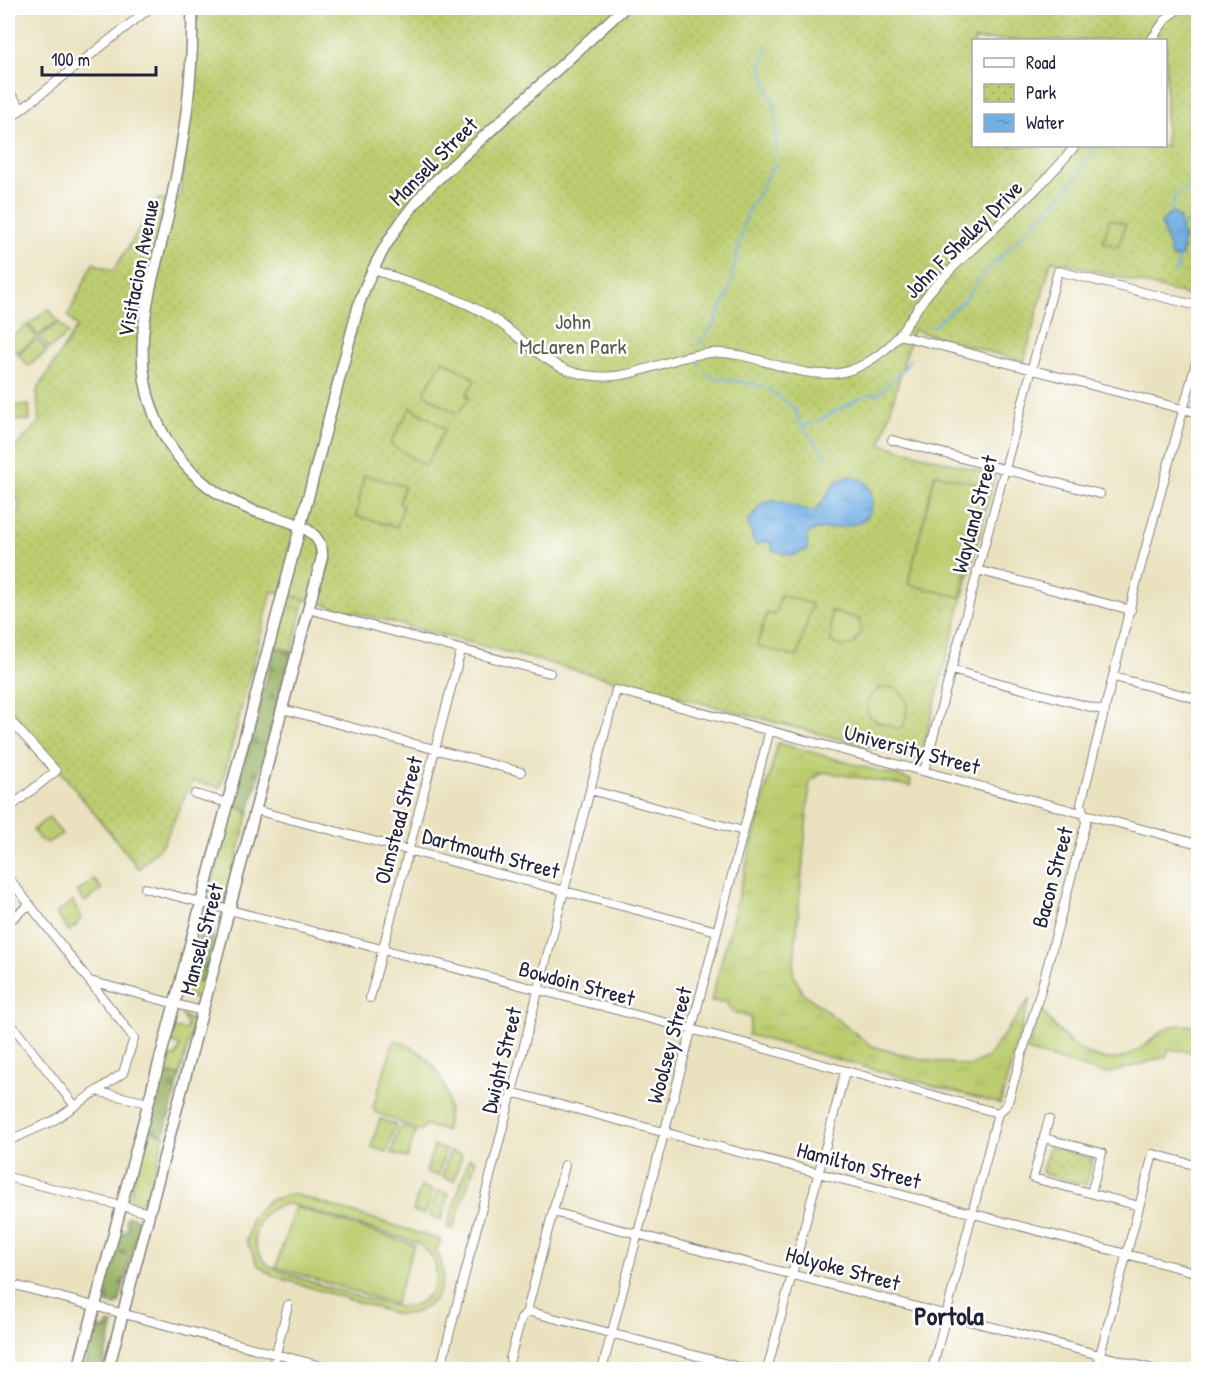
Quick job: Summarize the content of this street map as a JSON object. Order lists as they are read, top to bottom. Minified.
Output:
{"streets":{"street":["Mansell Street","John F Shelley Drive","Visitacion Avenue","Wayland Street","University Street","Olmstead Street","Dartmouth Street","Bacon Street","Bowdoin Street","Woolsey Street","Dwight Street","Hamilton Street","Holyoke Street"]},"crossings":[["Mansell Street","John F Shelley Drive"],["Mansell Street","Visitacion Avenue"],["Mansell Street","Dartmouth Street"],["Mansell Street","Bowdoin Street"],["Wayland Street","University Street"],["University Street","Bacon Street"],["University Street","Woolsey Street"],["University Street","Dwight Street"],["Olmstead Street","Dartmouth Street"],["Olmstead Street","Bowdoin Street"],["Dartmouth Street","Woolsey Street"],["Dartmouth Street","Dwight Street"],["Bacon Street","Bowdoin Street"],["Bacon Street","Hamilton Street"],["Bacon Street","Holyoke Street"],["Bowdoin Street","Woolsey Street"],["Bowdoin Street","Dwight Street"],["Woolsey Street","Hamilton Street"],["Woolsey Street","Holyoke Street"],["Dwight Street","Hamilton Street"]],"districts":["Portola"],"parks":["John McLaren Park"],"legend":["Road","Park","Water"],"scale_bar":"100 m"}
